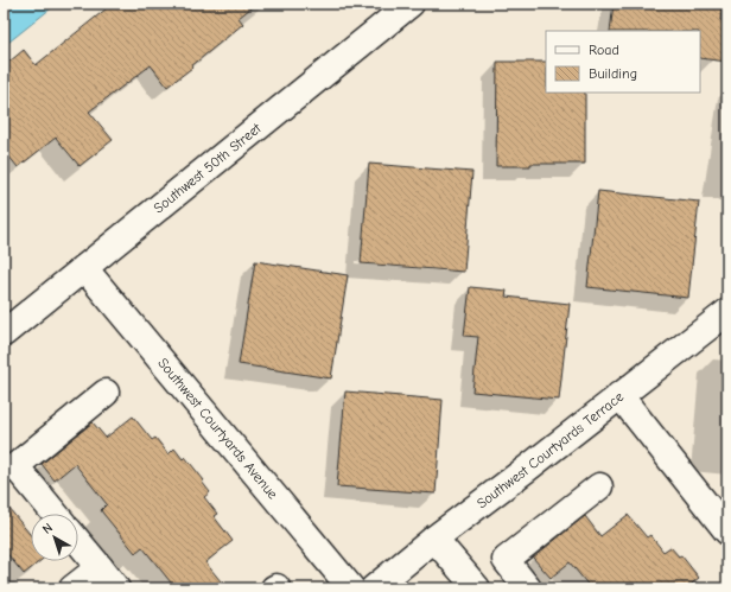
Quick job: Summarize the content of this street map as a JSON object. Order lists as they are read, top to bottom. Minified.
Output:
{"streets":{"street":["Southwest 50th Street","Southwest Courtyards Avenue","Southwest Courtyards Terrace"]},"crossings":[["Southwest 50th Street","Southwest Courtyards Avenue"]],"legend":["Road","Building"],"north":"top left"}
